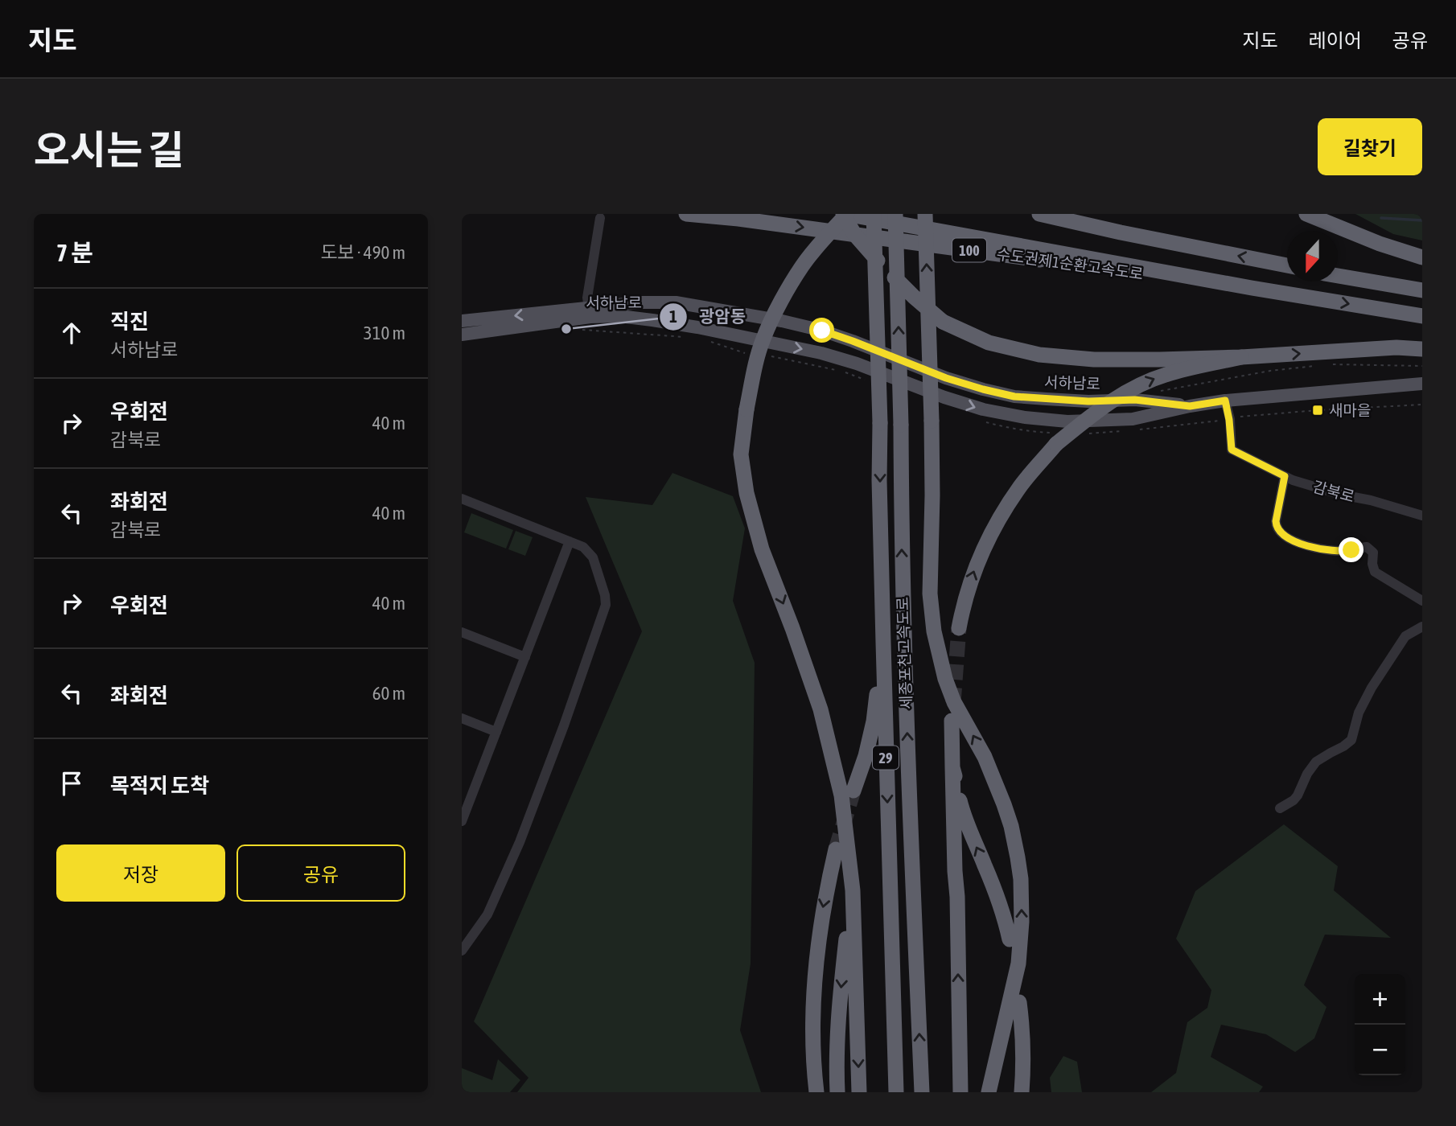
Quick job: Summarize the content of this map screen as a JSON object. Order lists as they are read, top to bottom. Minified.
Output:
{"streets":{"highway":["100","수도권제1순환고속도로","세종포천고속도로","29"],"main road":["서하남로"],"street":["감북로"]},"crossings":[["서하남로","감북로"]],"places":{"other":["광암동"],"transit":["새마을"]},"north":"bottom","page":{"header":"지도","nav":["지도","레이어","공유"],"title":"오시는 길","buttons":["길찾기",["저장","공유"]],"heading":["7 분","도보 · 490 m"],"list":[["직진","서하남로","310 m"],["우회전","감북로","40 m"],["좌회전","감북로","40 m"],["우회전","40 m"],["좌회전","60 m"],"목적지 도착"],"map_buttons":["+","−"]}}
